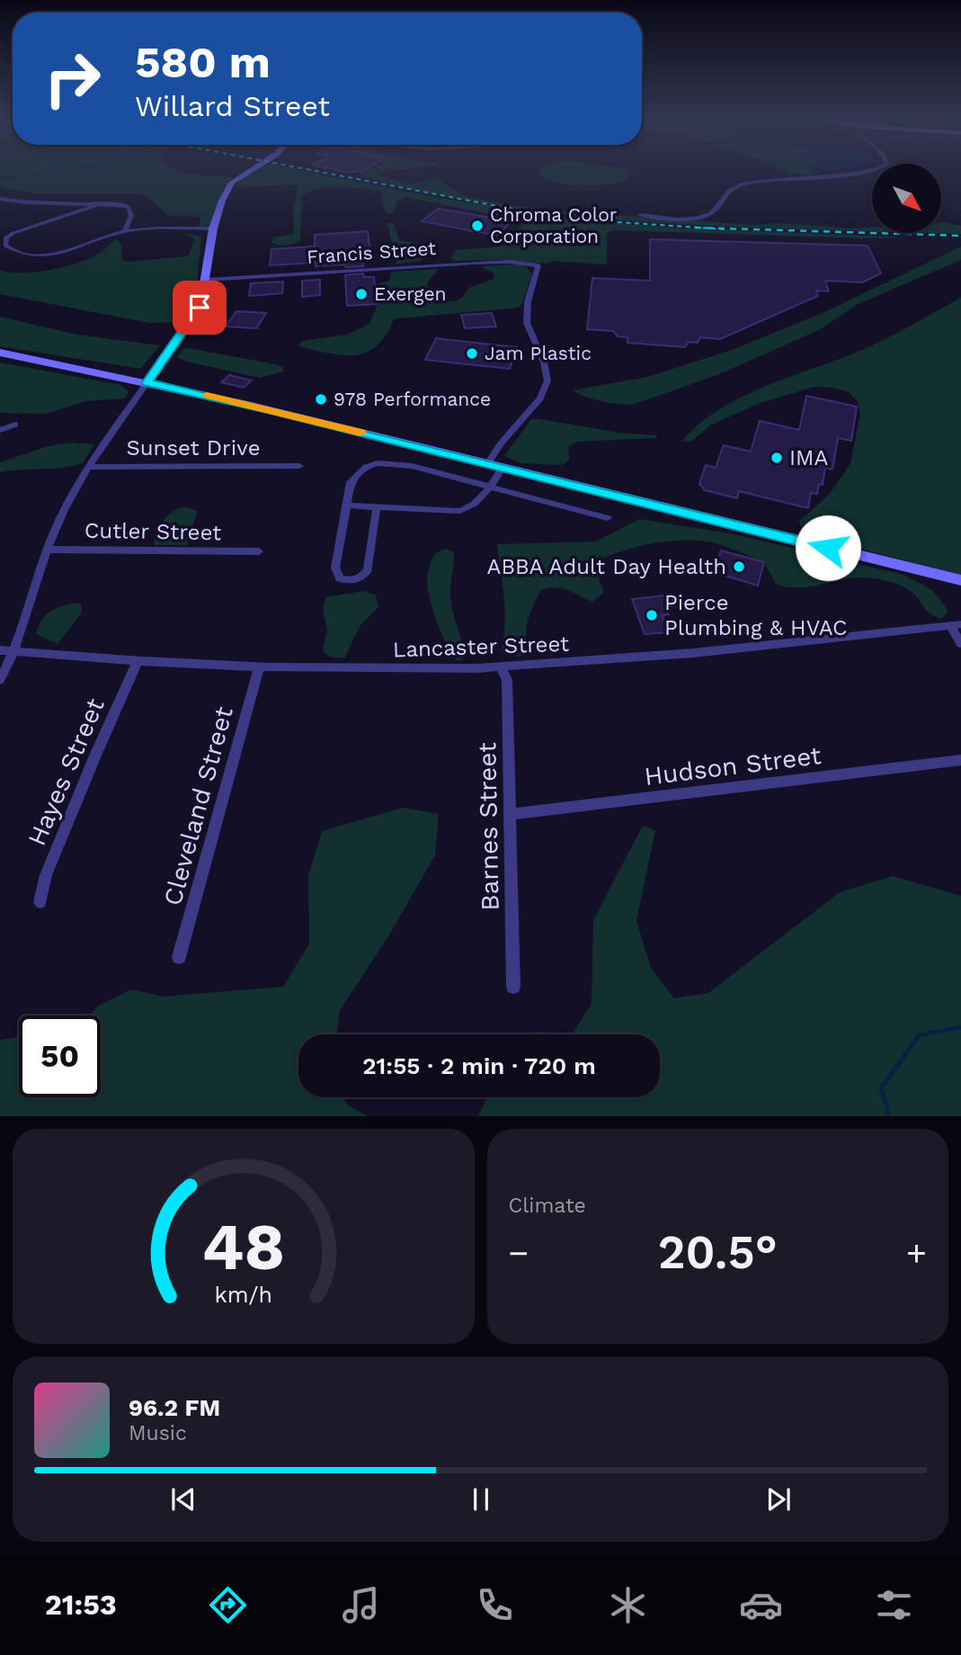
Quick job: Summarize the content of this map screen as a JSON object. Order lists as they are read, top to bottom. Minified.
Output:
{"streets":{"street":["Francis Street","Sunset Drive","Cutler Street","Lancaster Street","Hudson Street","Hayes Street","Cleveland Street","Barnes Street"]},"crossings":[["Lancaster Street","Hayes Street"],["Lancaster Street","Cleveland Street"],["Lancaster Street","Barnes Street"],["Hudson Street","Barnes Street"]],"places":["Chroma Color Corporation","Exergen","Jam Plastic","978 Performance","IMA","ABBA Adult Day Health","Pierce Plumbing & HVAC"],"north":"bottom right","page":{"turn":["580 m","Willard Street"],"limit":"50","trip":"21:55 · 2 min · 720 m","tile":"Climate","heat":["−","20.5°","+"],"song":["96.2 FM","Music"],"tabs":"21:53","gauge":["48","km/h"]}}
